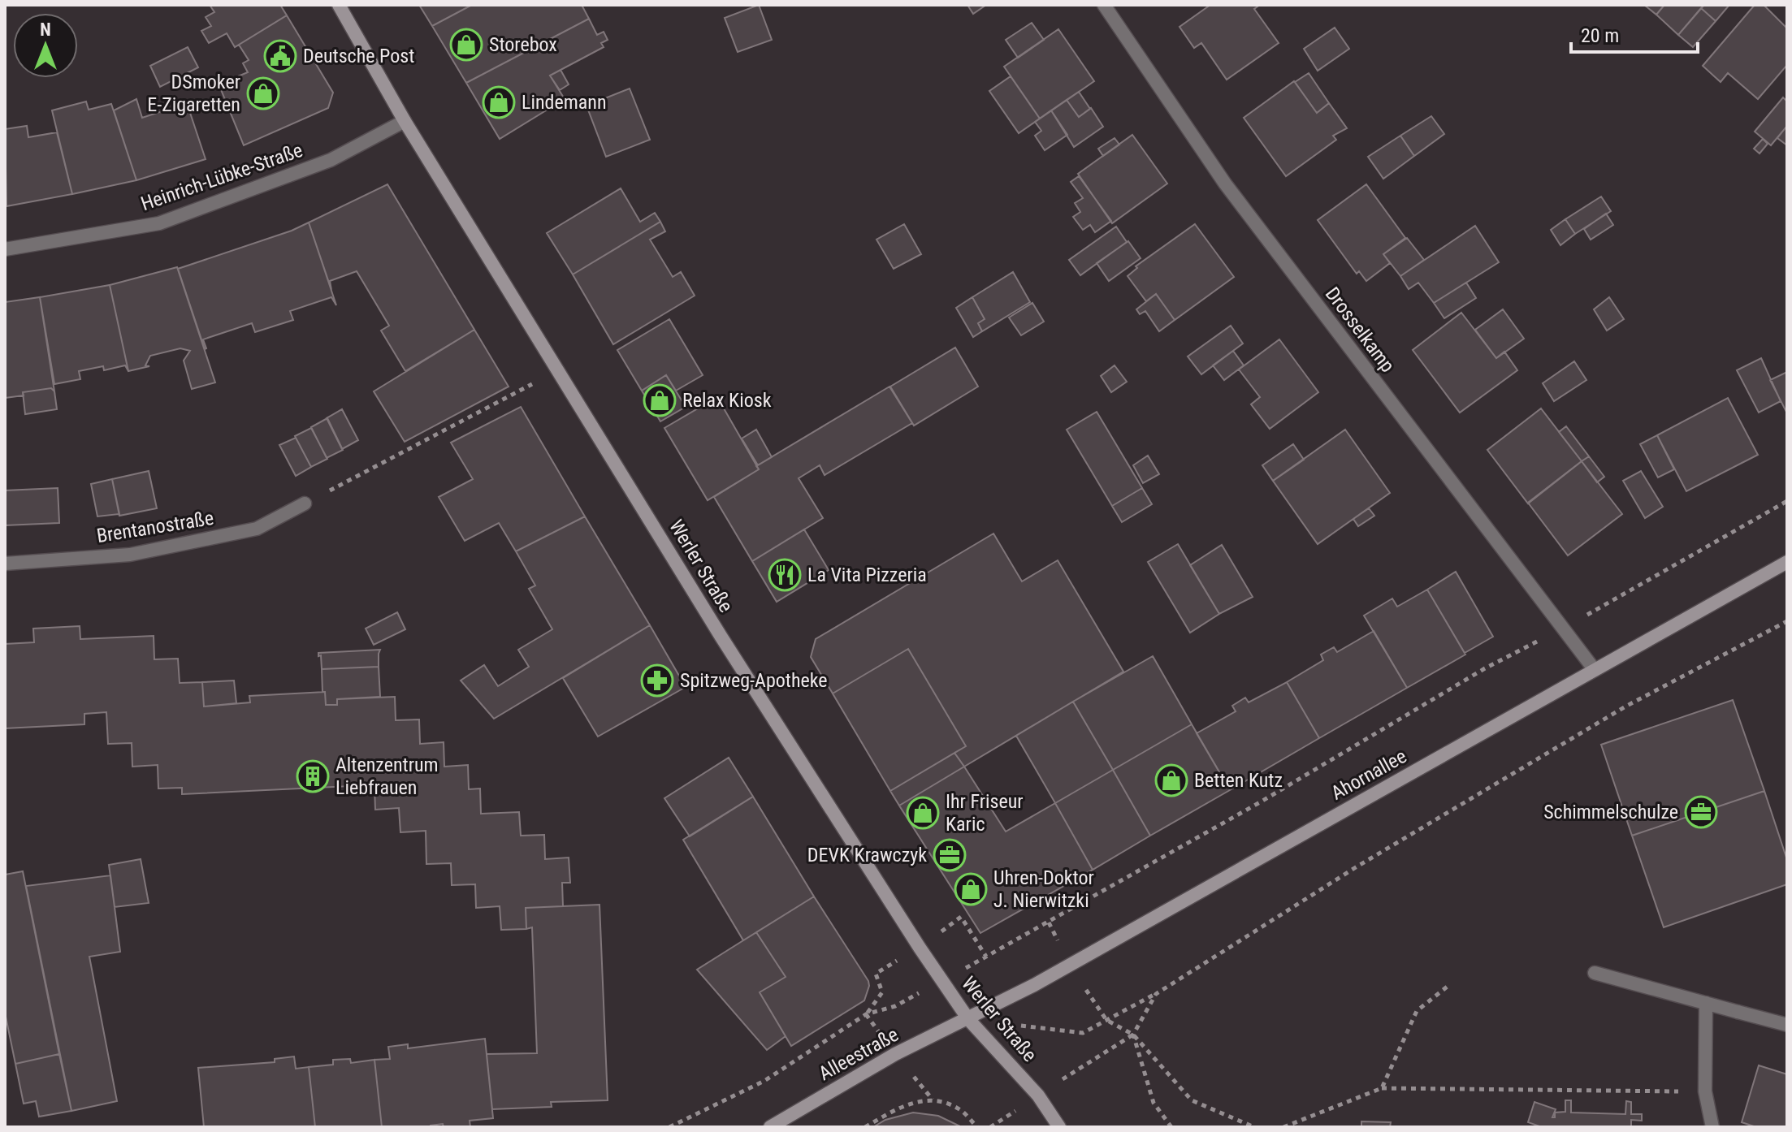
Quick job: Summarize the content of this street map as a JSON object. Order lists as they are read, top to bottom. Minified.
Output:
{"streets":{"main road":["Werler Straße","Ahornallee","Alleestraße"],"street":["Heinrich-Lübke-Straße","Drosselkamp","Brentanostraße"]},"crossings":[["Heinrich-Lübke-Straße","Werler Straße"],["Drosselkamp","Ahornallee"],["Werler Straße","Ahornallee"],["Werler Straße","Alleestraße"],["Ahornallee","Alleestraße"]],"places":{"shop":["Storebox","DSmoker E-Zigaretten","Lindemann","Relax Kiosk","Betten Kutz","Ihr Friseur Karic","Uhren-Doktor J. Nierwitzki"],"public building":["Deutsche Post"],"restaurant":["La Vita Pizzeria"],"pharmacy":["Spitzweg-Apotheke"],"building":["Altenzentrum Liebfrauen"],"office":["Schimmelschulze","DEVK Krawczyk"]},"scale_bar":"20 m","north":"top"}
